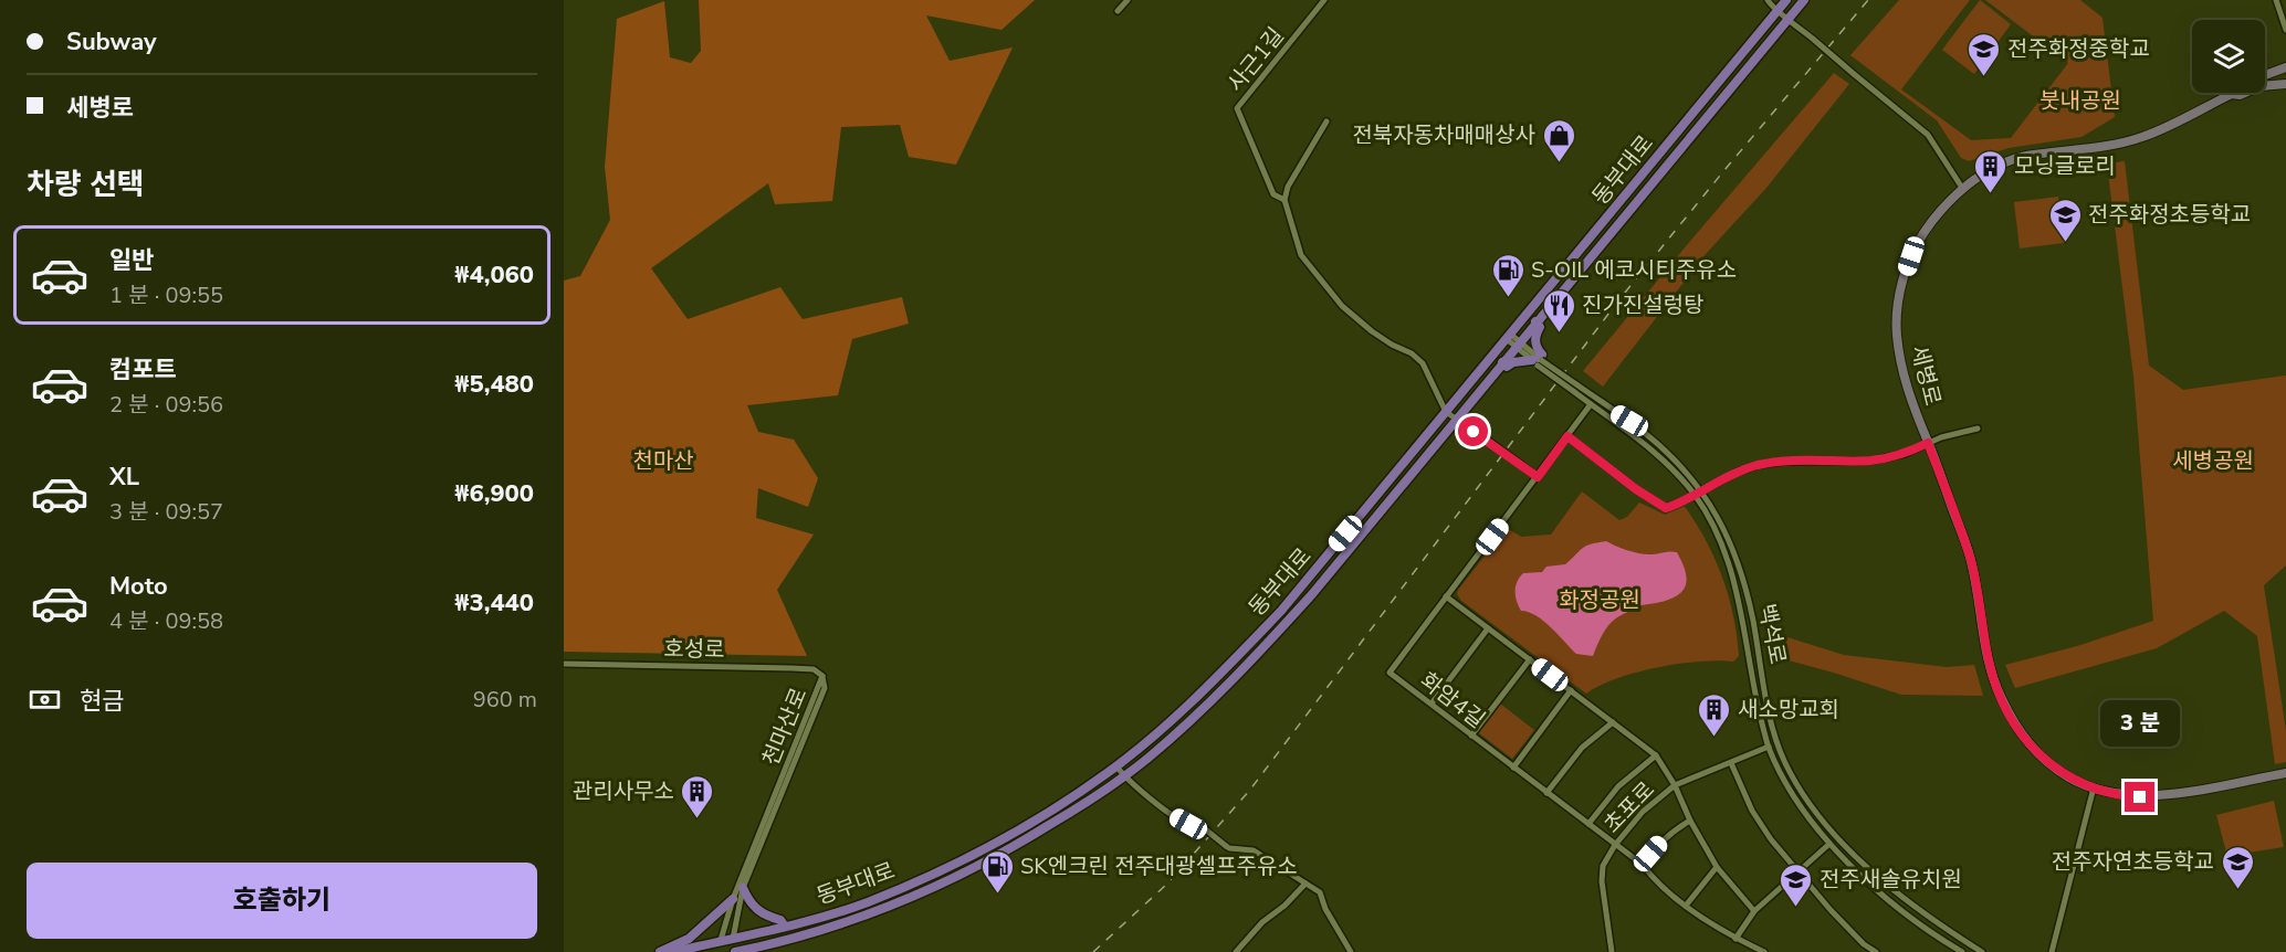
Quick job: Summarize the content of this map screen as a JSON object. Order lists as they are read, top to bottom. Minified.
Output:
{"streets":{"main road":["동부대로"],"street":["사근1길","세병로","백석로","호성로","화암4길","천마산로","초포로"]},"crossings":[["동부대로","백석로"],["동부대로","천마산로"],["백석로","화암4길"],["백석로","초포로"],["호성로","천마산로"],["화암4길","초포로"]],"parks":["붓내공원","천마산","세병공원","화정공원"],"places":{"school or university":["전주화정중학교","전주화정초등학교","전주자연초등학교","전주새솔유치원"],"shop":["전북자동차매매상사"],"building":["모닝글로리","새소망교회","관리사무소"],"fuel station":["S-OIL 에코시티주유소","SK엔크린 전주대광셀프주유소"],"restaurant":["진가진설렁탕"]},"page":{"banner":["Subway","세병로"],"heading":"차량 선택","list":[{"name":"일반","note":"1 분 · 09:55","value":"₩4,060"},{"name":"컴포트","note":"2 분 · 09:56","value":"₩5,480"},{"name":"XL","note":"3 분 · 09:57","value":"₩6,900"},{"name":"Moto","note":"4 분 · 09:58","value":"₩3,440"}],"pay":["현금","960 m"],"bubble":"3 분","buttons":"호출하기"}}
